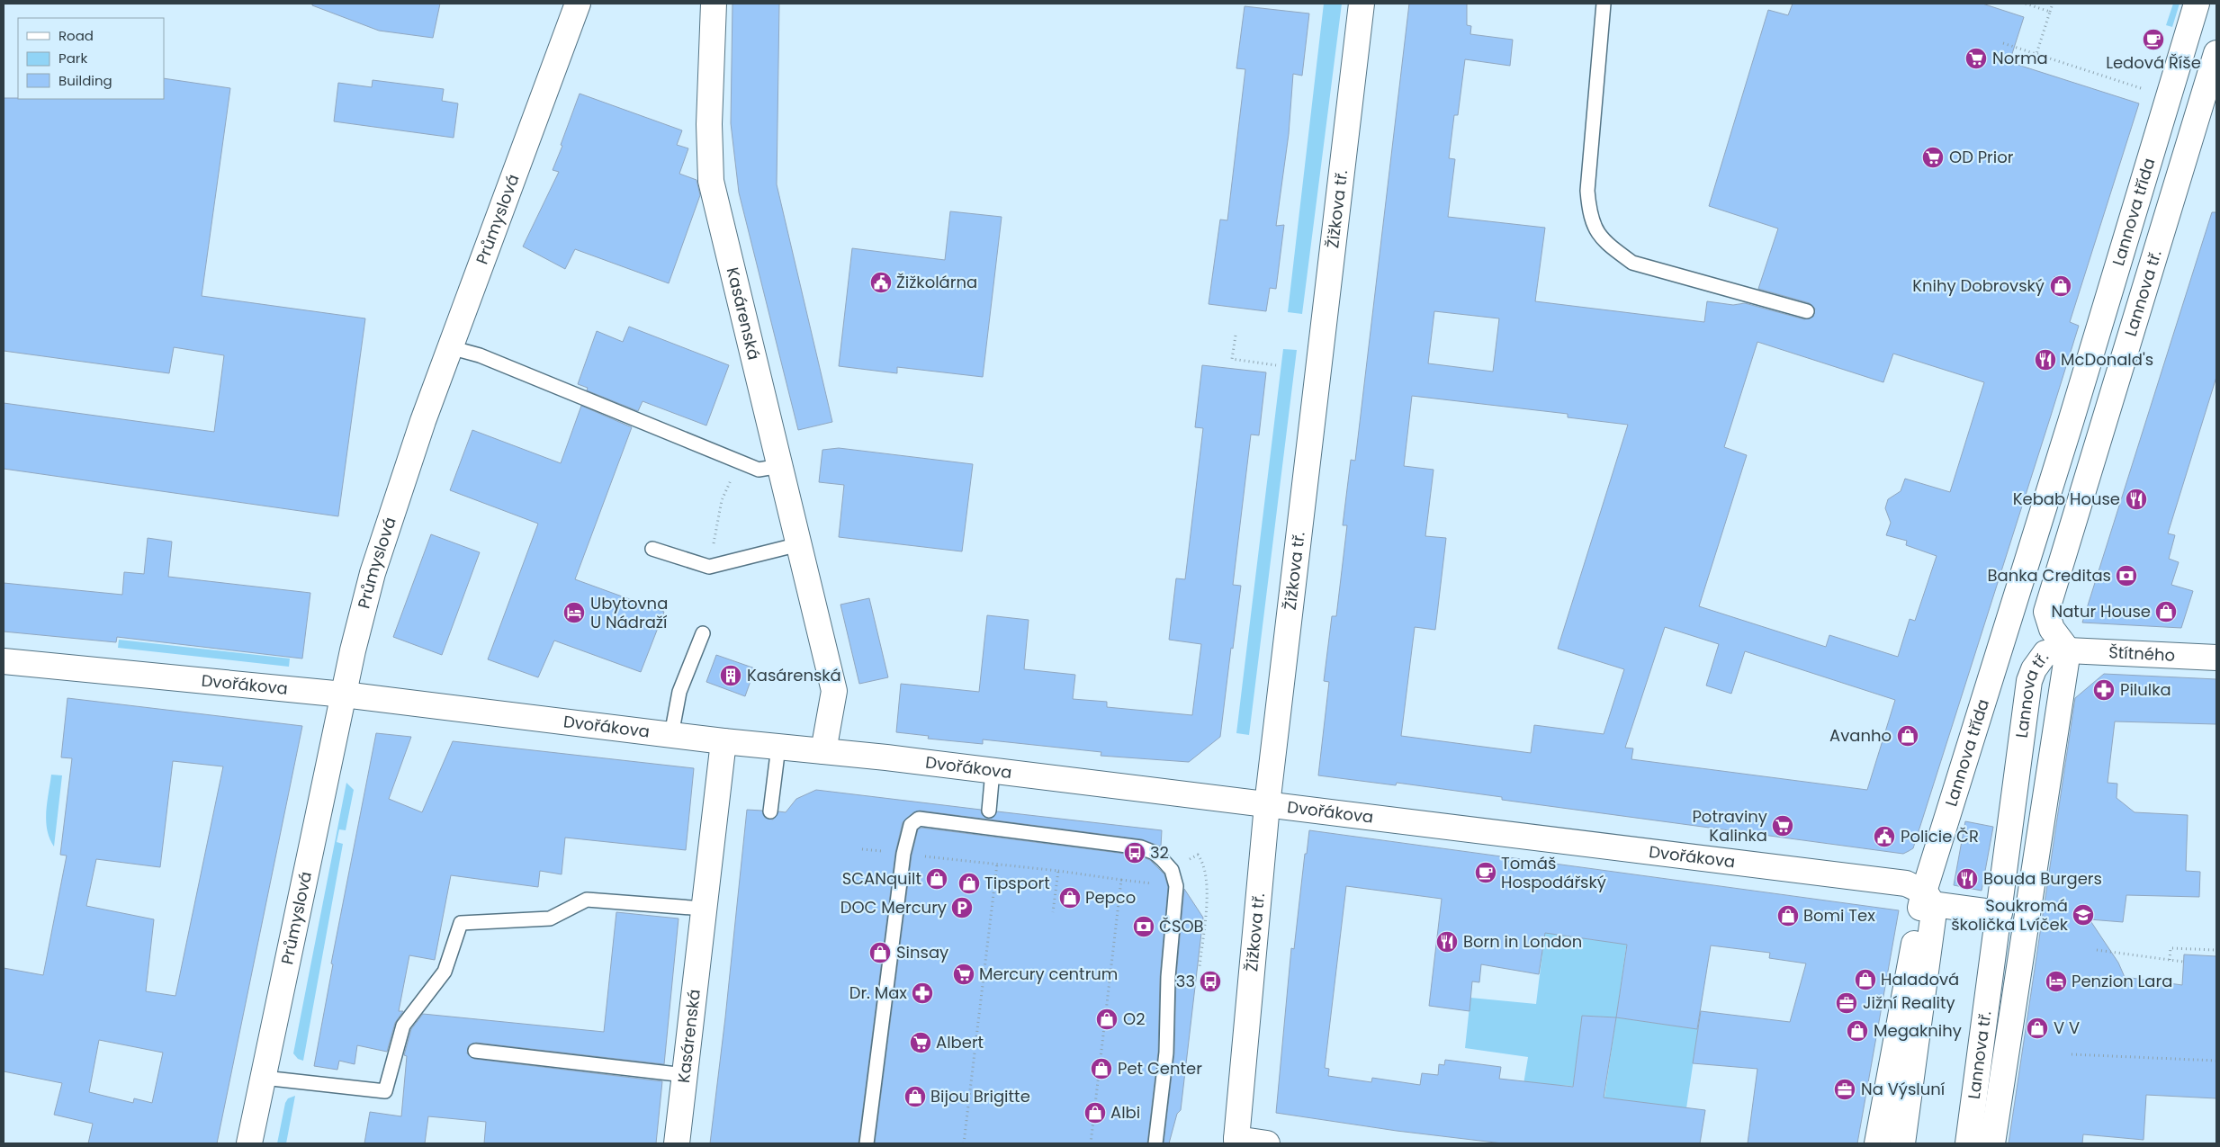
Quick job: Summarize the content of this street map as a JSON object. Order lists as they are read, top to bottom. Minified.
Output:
{"streets":{"street":["Žižkova tř.","Lannova třída","Průmyslová","Lannova tř.","Kasárenská","Štítného","Dvořákova"]},"crossings":[["Žižkova tř.","Dvořákova"],["Lannova třída","Dvořákova"],["Průmyslová","Dvořákova"],["Lannova tř.","Štítného"],["Kasárenská","Dvořákova"]],"places":{"cafe":["Ledová Říše","Tomáš Hospodářský"],"supermarket":["Norma","OD Prior","Potraviny Kalinka","Mercury centrum","Albert"],"public building":["Žižkolárna","Policie ČR"],"shop":["Knihy Dobrovský","Natur House","Avanho","SCANquilt","Tipsport","Pepco","Bomi Tex","Sinsay","Haladová","O2","V V","Megaknihy","Pet Center","Bijou Brigitte","Albi"],"restaurant":["McDonald's","Kebab House","Bouda Burgers","Born in London"],"bank":["Banka Creditas","ČSOB"],"hotel":["Ubytovna U Nádraží","Penzion Lara"],"building":["Kasárenská"],"pharmacy":["Pilulka","Dr. Max"],"bus stop":["32","33"],"parking":["DOC Mercury"],"school or university":["Soukromá školička Lvíček"],"office":["Jižní Reality","Na Výsluní"]},"legend":["Road","Park","Building"]}
